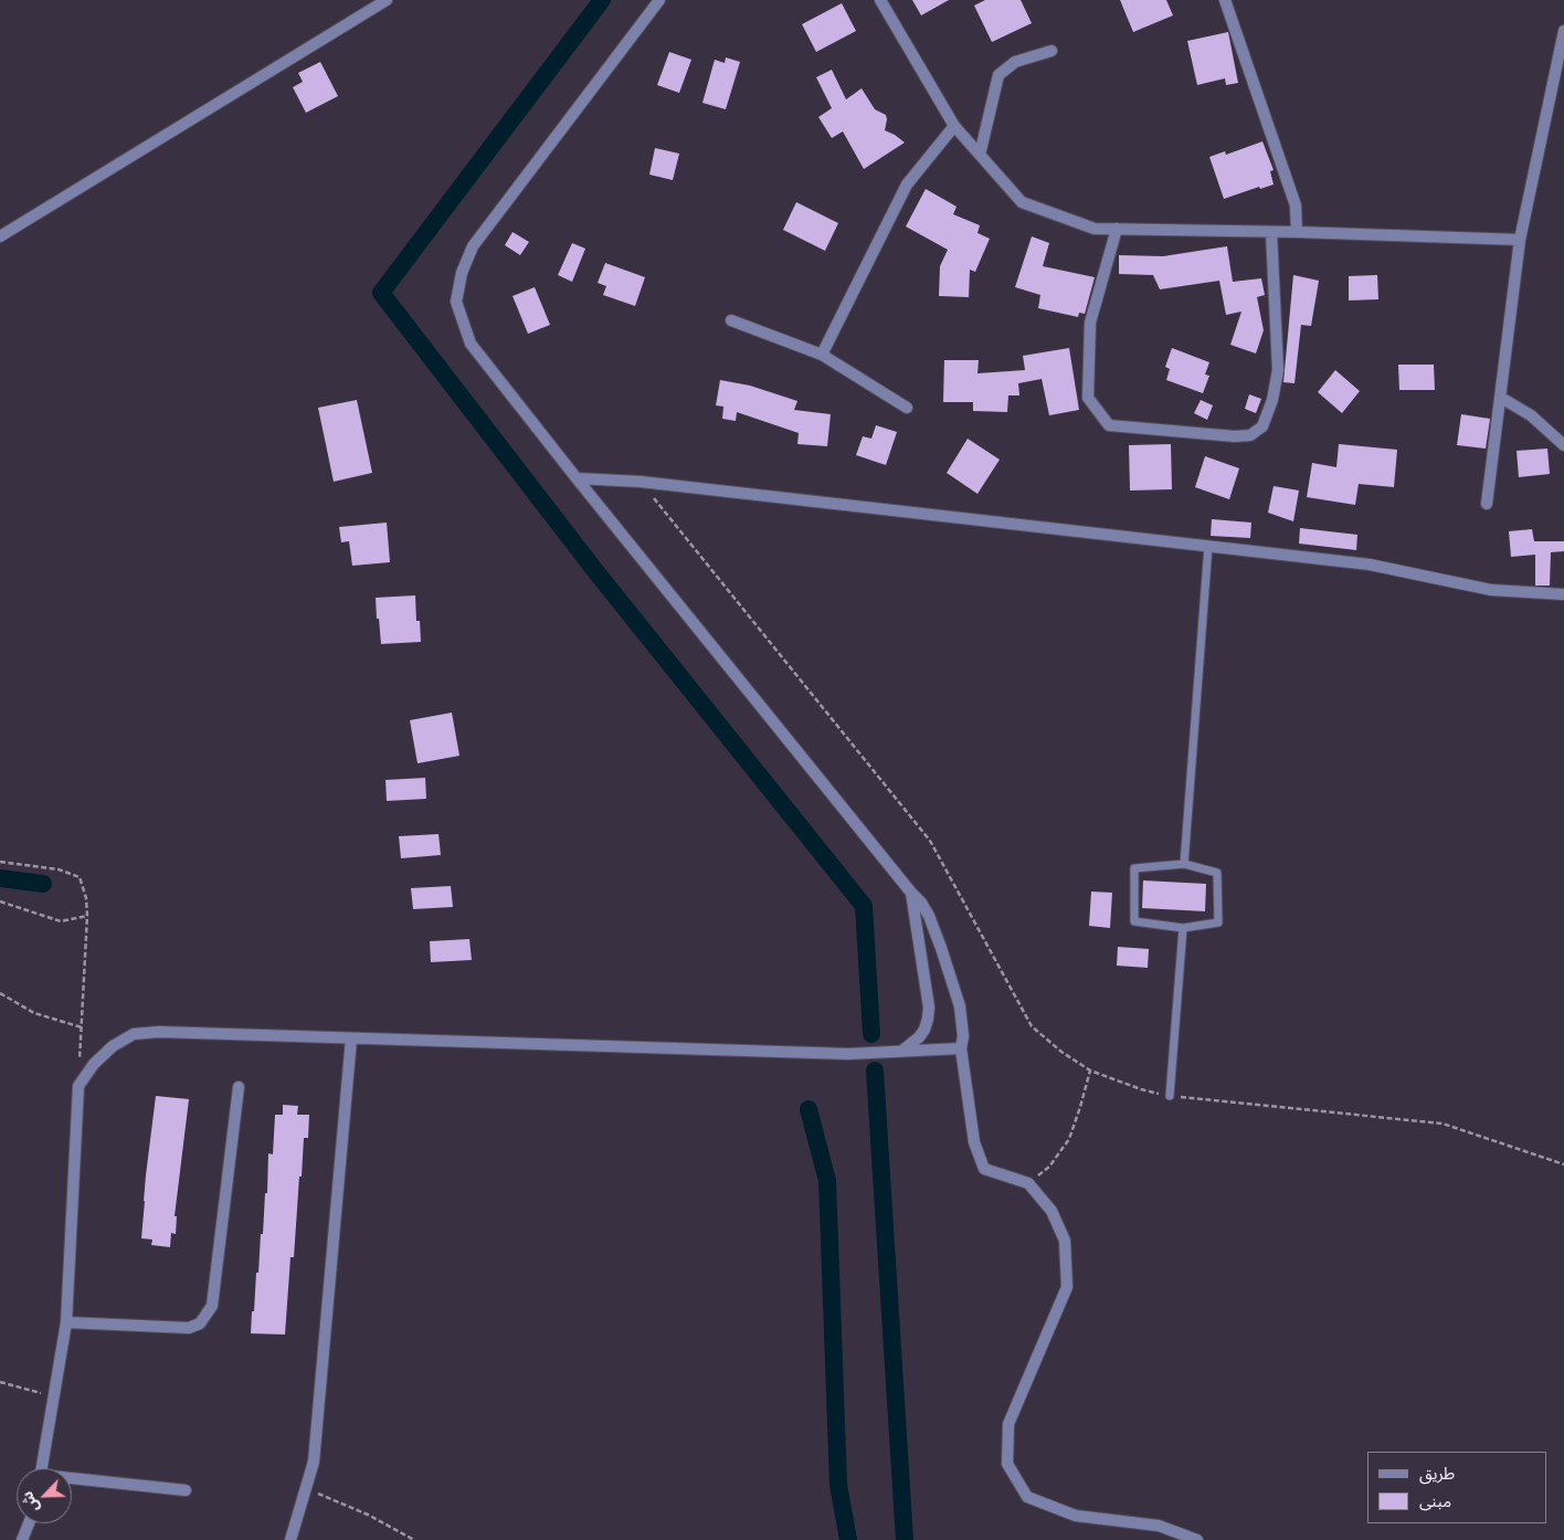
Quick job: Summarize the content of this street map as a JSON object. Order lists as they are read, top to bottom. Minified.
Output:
{"legend":["طريق","مبنى"],"north":"bottom left"}
